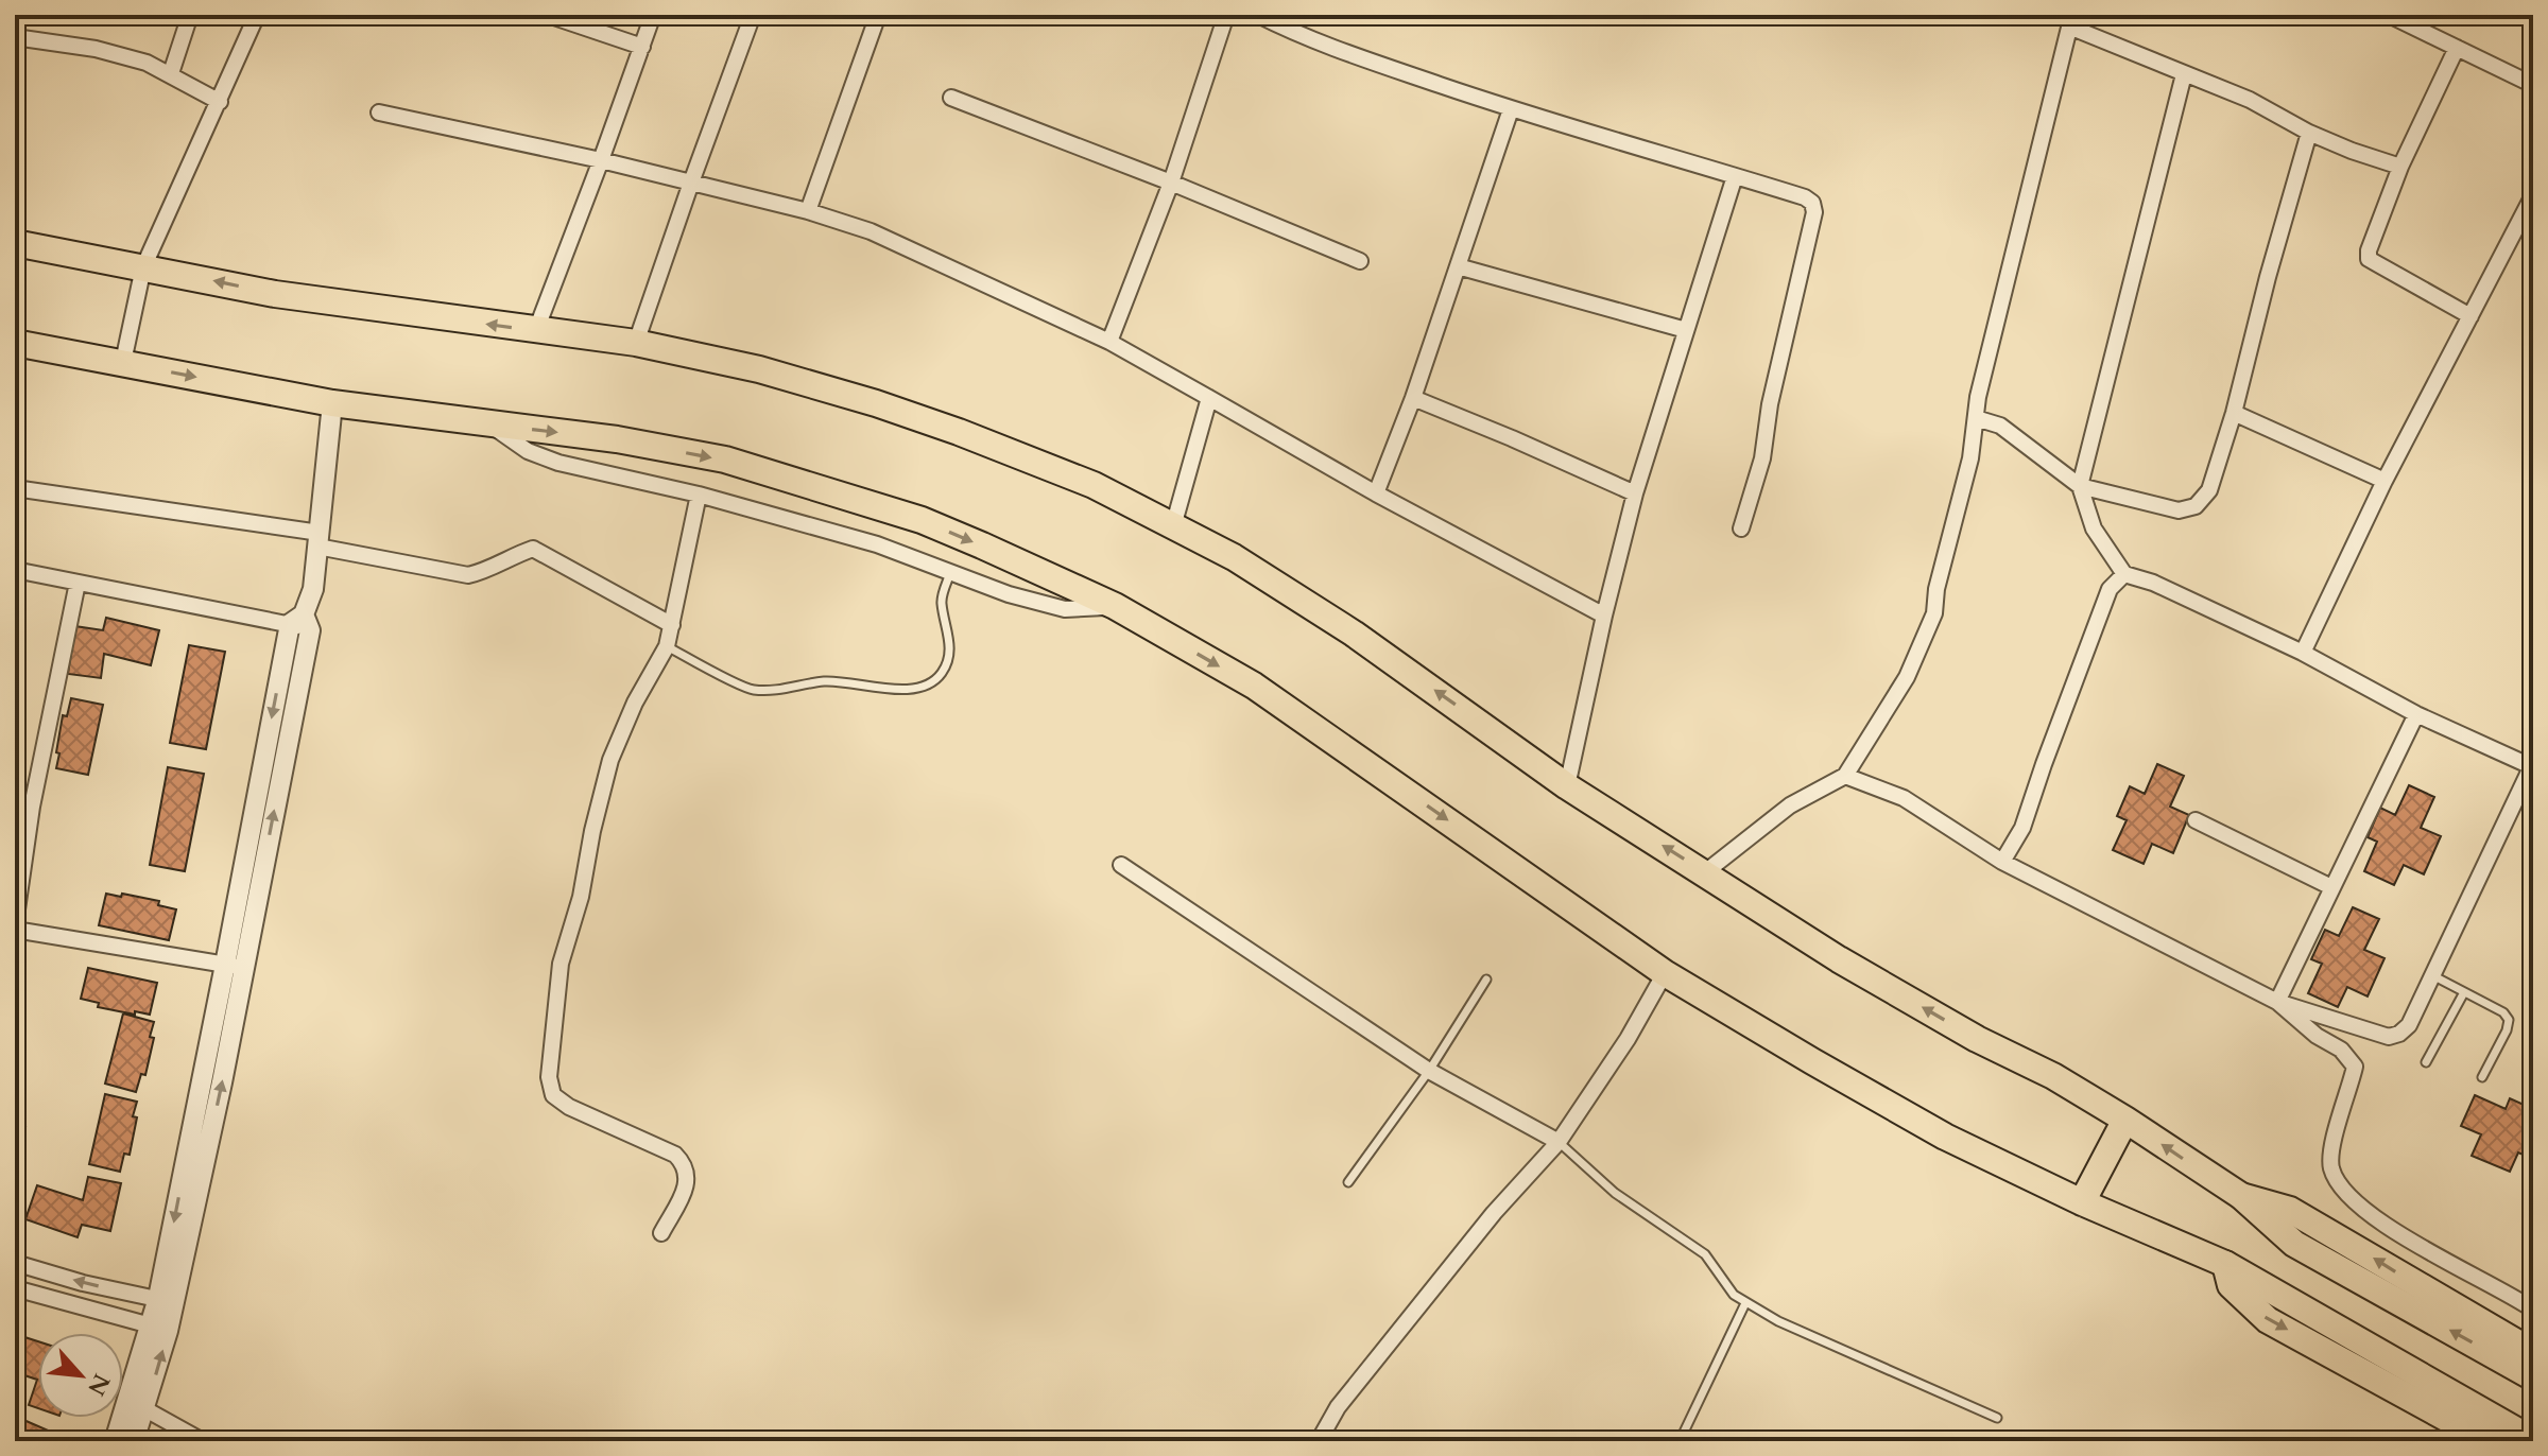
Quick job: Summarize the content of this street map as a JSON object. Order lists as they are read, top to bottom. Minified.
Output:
{"north":"bottom right"}
